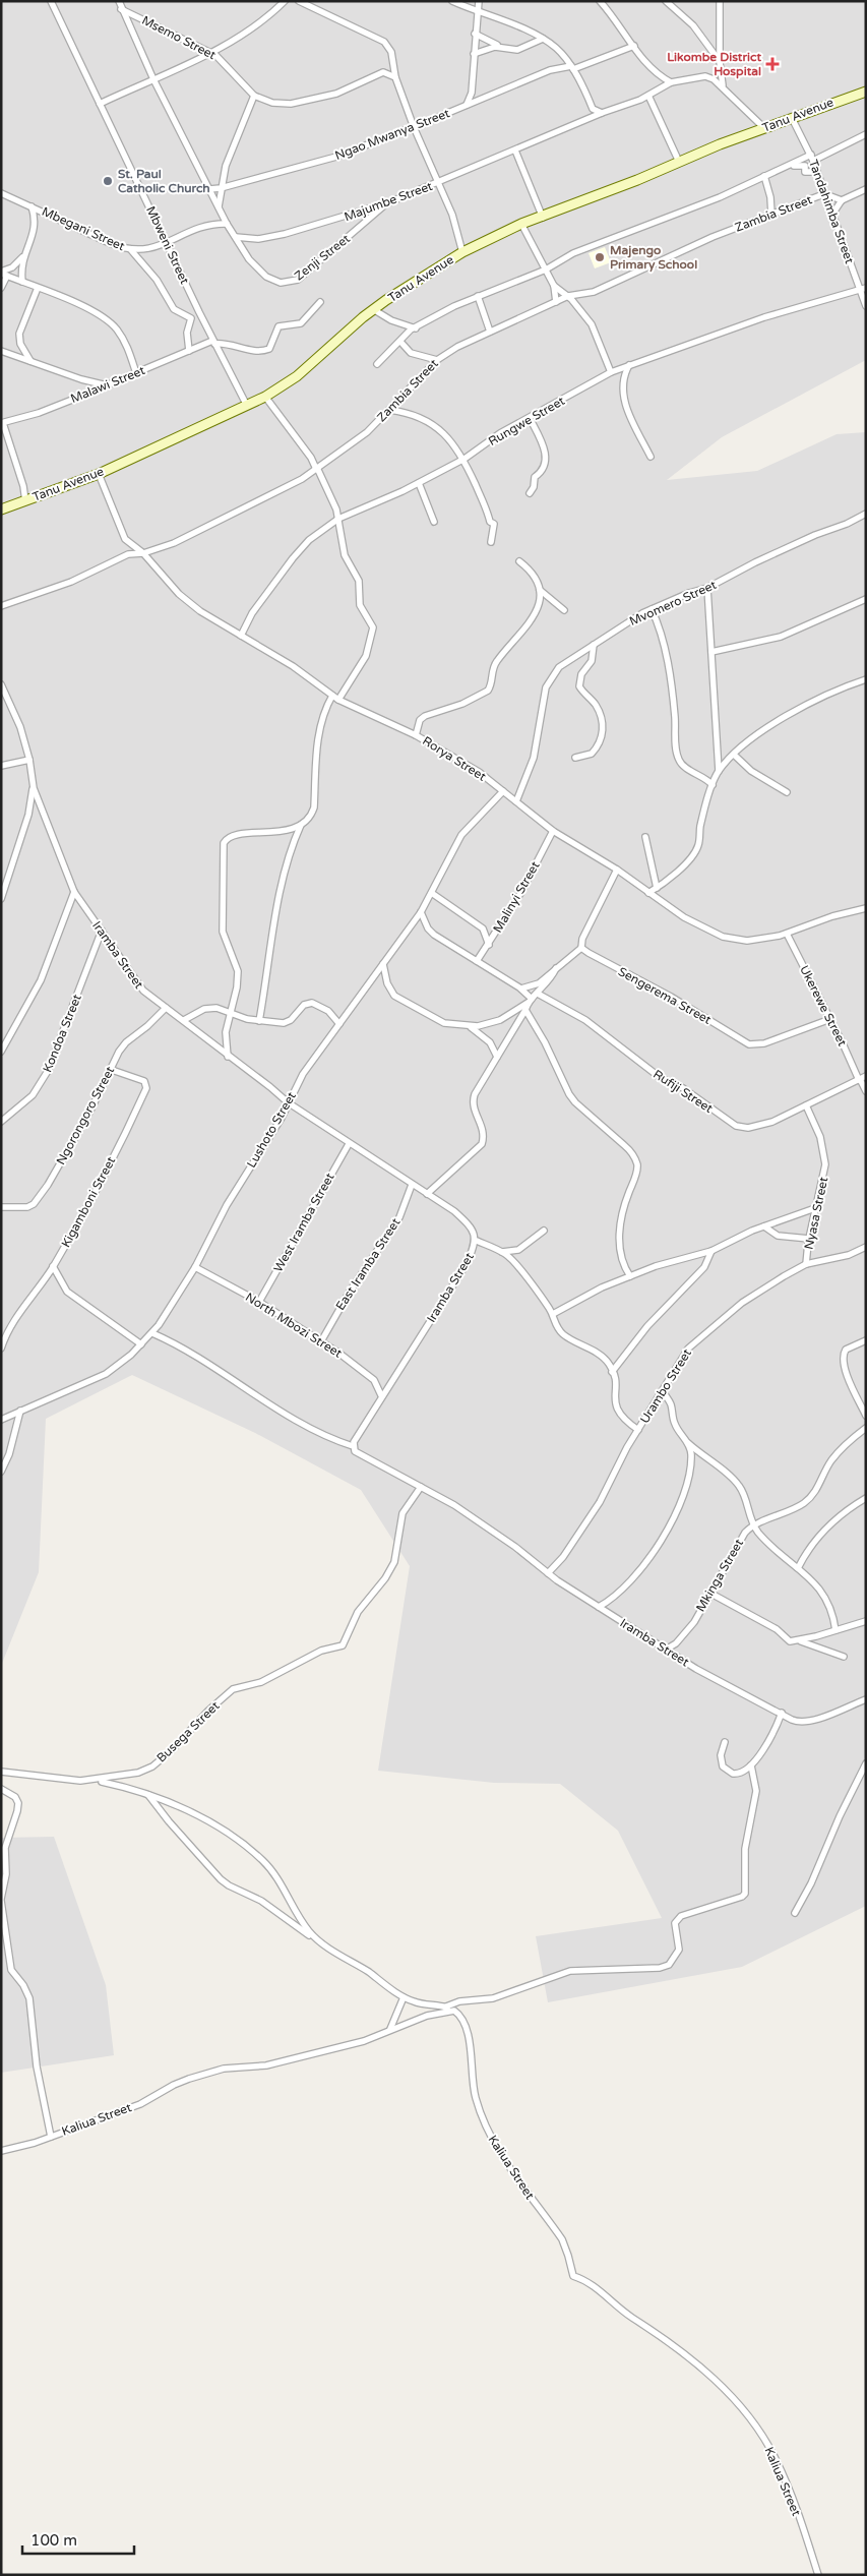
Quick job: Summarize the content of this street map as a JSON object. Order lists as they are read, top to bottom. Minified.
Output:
{"streets":{"street":["Msemo Street","Tanu Avenue","Ngao Mwanya Street","Majumbe Street","Tandahimba Street","Zambia Street","Mbegani Street","Mbweni Street","Zenji Street","Malawi Street","Rungwe Street","Mvomero Street","Rorya Street","Malinyi Street","Iramba Street","Sengerema Street","Ukerewe Street","Kondoa Street","Rufiji Street","Ngorongoro Street","Lushoto Street","Kigamboni Street","Nyasa Street","West Iramba Street","East Iramba Street","North Mbozi Street","Urambo Street","Mkinga Street","Busega Street","Kaliua Street"]},"crossings":[["Tanu Avenue","Majumbe Street"],["Tanu Avenue","Tandahimba Street"],["Tanu Avenue","Mbweni Street"],["Tanu Avenue","Rorya Street"],["Majumbe Street","Zenji Street"],["Tandahimba Street","Zambia Street"],["Tandahimba Street","Rungwe Street"],["Zambia Street","Rorya Street"],["Mbegani Street","Mbweni Street"],["Mbweni Street","Malawi Street"],["Rungwe Street","Rorya Street"],["Mvomero Street","Rorya Street"],["Rorya Street","Malinyi Street"],["Rorya Street","Ukerewe Street"],["Rorya Street","Lushoto Street"],["Iramba Street","Kondoa Street"],["Iramba Street","Ngorongoro Street"],["Iramba Street","Lushoto Street"],["Iramba Street","West Iramba Street"],["Iramba Street","East Iramba Street"],["Iramba Street","North Mbozi Street"],["Iramba Street","Urambo Street"],["Iramba Street","Mkinga Street"],["Iramba Street","Busega Street"],["Sengerema Street","Ukerewe Street"],["Ukerewe Street","Rufiji Street"],["Rufiji Street","Nyasa Street"],["Ngorongoro Street","Kigamboni Street"],["Lushoto Street","North Mbozi Street"],["Nyasa Street","Urambo Street"],["West Iramba Street","North Mbozi Street"],["East Iramba Street","North Mbozi Street"]],"places":{"health":["Likombe District Hospital"],"other":["St. Paul Catholic Church","Majengo Primary School"]},"scale_bar":"100 m"}
